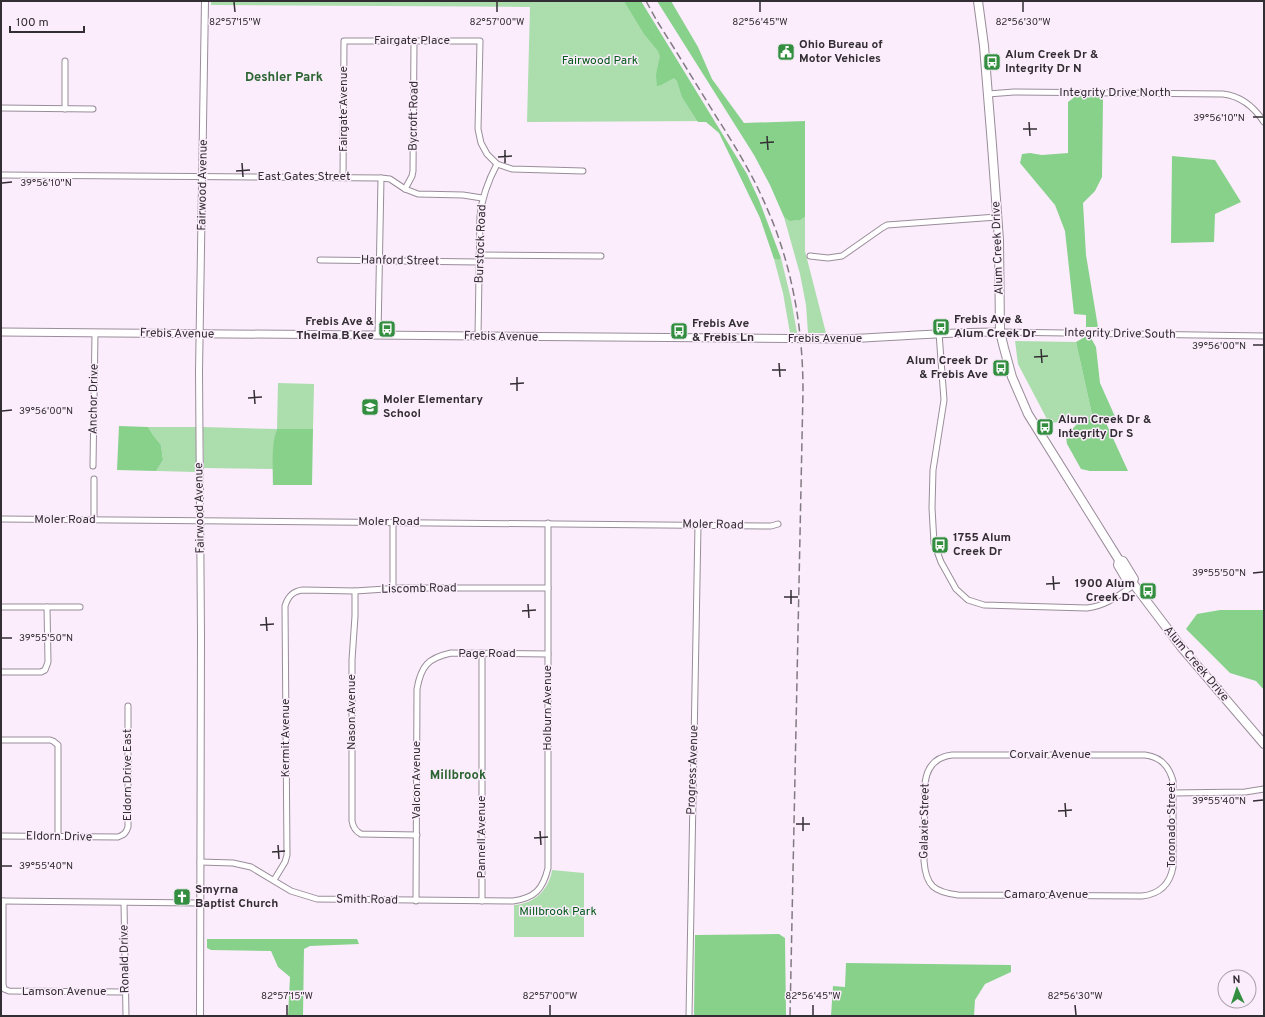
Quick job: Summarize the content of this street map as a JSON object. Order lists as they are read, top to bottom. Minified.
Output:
{"streets":{"main road":["Alum Creek Drive","Frebis Avenue"],"street":["Fairgate Place","Integrity Drive North","Fairgate Avenue","Bycroft Road","East Gates Street","Fairwood Avenue","Burstock Road","Hanford Street","Integrity Drive South","Anchor Drive","Moler Road","Liscomb Road","Page Road","Holburn Avenue","Nason Avenue","Kermit Avenue","Corvair Avenue","Progress Avenue","Eldorn Drive East","Valcon Avenue","Galaxie Street","Toronado Street","Eldorn Drive","Pannell Avenue","Camaro Avenue","Smith Road","Ronald Drive","Lamson Avenue"]},"crossings":[["Fairgate Place","Fairgate Avenue"],["Fairgate Place","Bycroft Road"],["Fairgate Place","Burstock Road"],["Integrity Drive North","Alum Creek Drive"],["Fairgate Avenue","East Gates Street"],["Bycroft Road","East Gates Street"],["East Gates Street","Fairwood Avenue"],["East Gates Street","Burstock Road"],["Fairwood Avenue","Frebis Avenue"],["Fairwood Avenue","Moler Road"],["Fairwood Avenue","Smith Road"],["Burstock Road","Hanford Street"],["Burstock Road","Frebis Avenue"],["Alum Creek Drive","Frebis Avenue"],["Alum Creek Drive","Integrity Drive South"],["Frebis Avenue","Integrity Drive South"],["Frebis Avenue","Anchor Drive"],["Moler Road","Holburn Avenue"],["Moler Road","Progress Avenue"],["Liscomb Road","Holburn Avenue"],["Liscomb Road","Nason Avenue"],["Liscomb Road","Kermit Avenue"],["Page Road","Holburn Avenue"],["Page Road","Valcon Avenue"],["Page Road","Pannell Avenue"],["Holburn Avenue","Smith Road"],["Nason Avenue","Valcon Avenue"],["Kermit Avenue","Smith Road"],["Corvair Avenue","Galaxie Street"],["Corvair Avenue","Toronado Street"],["Eldorn Drive East","Eldorn Drive"],["Valcon Avenue","Smith Road"],["Galaxie Street","Camaro Avenue"],["Toronado Street","Camaro Avenue"],["Pannell Avenue","Smith Road"],["Ronald Drive","Lamson Avenue"]],"districts":["Deshler Park","Millbrook"],"parks":["Fairwood Park","Millbrook Park"],"places":{"public building":["Ohio Bureau of Motor Vehicles"],"bus stop":["Alum Creek Dr & Integrity Dr N","Frebis Ave & Alum Creek Dr","Frebis Ave & Thelma B Kee","Frebis Ave & Frebis Ln","Alum Creek Dr & Frebis Ave","Alum Creek Dr & Integrity Dr S","1755 Alum Creek Dr","1900 Alum Creek Dr"],"school or university":["Moler Elementary School"],"church":["Smyrna Baptist Church"]},"scale_bar":"100 m","north":"top","coordinates":["82°57'15\"W","82°57'00\"W","82°56'45\"W","82°56'30\"W","39°56'10\"N","39°56'00\"N","39°55'50\"N","39°55'40\"N"]}
